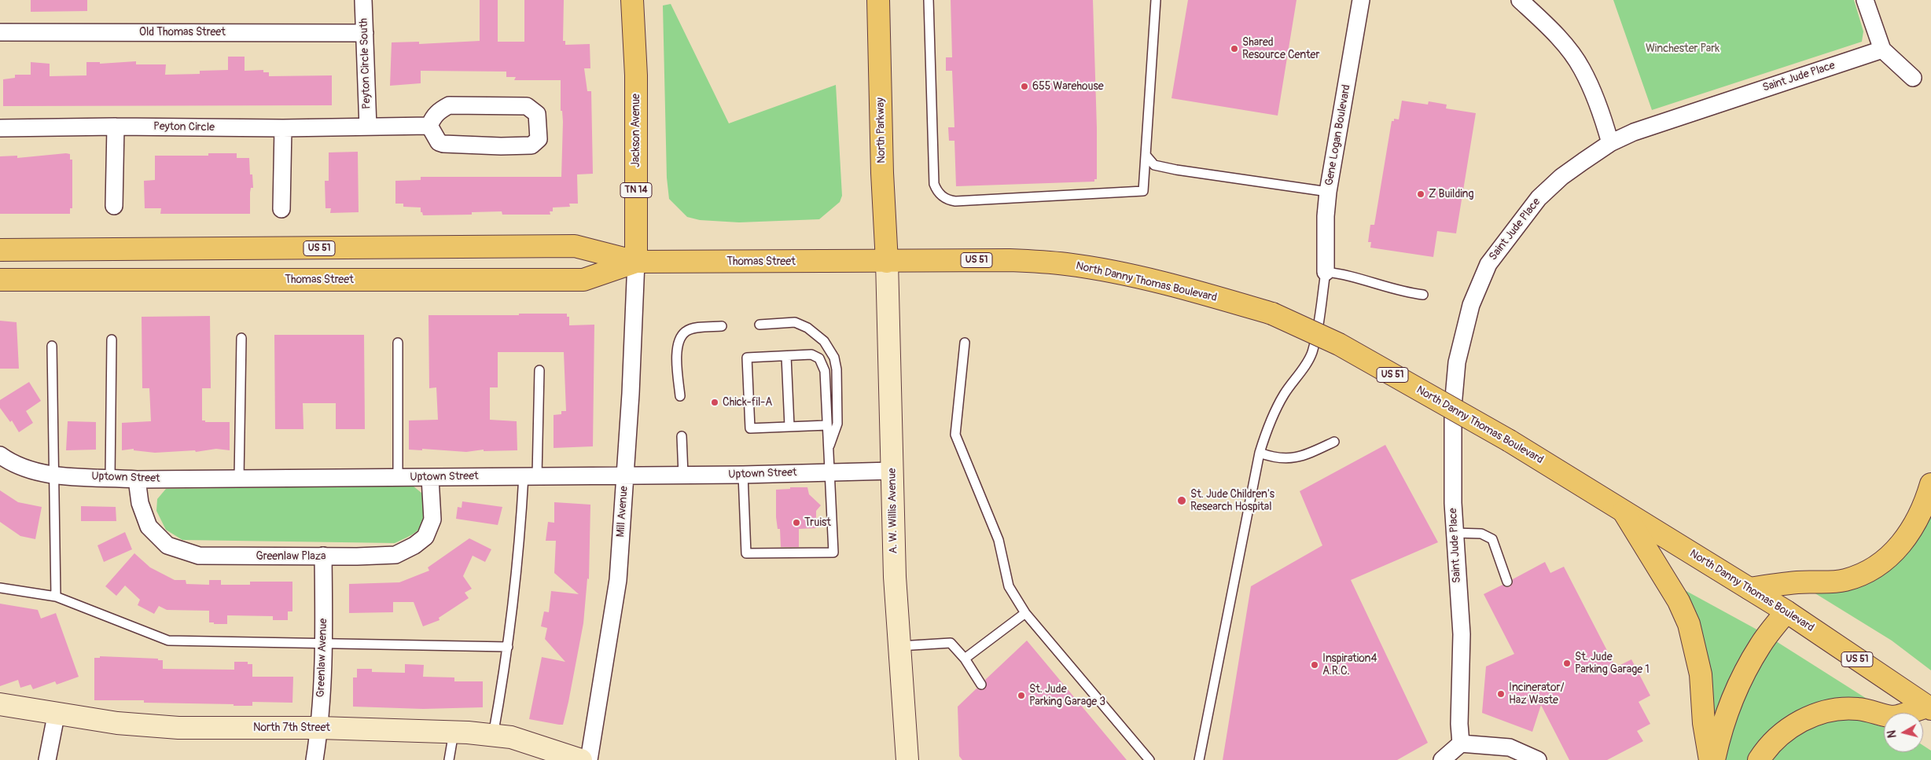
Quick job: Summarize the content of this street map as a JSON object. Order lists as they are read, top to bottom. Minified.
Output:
{"streets":{"main road":["Jackson Avenue","North Parkway","TN 14","US 51","Thomas Street","North Danny Thomas Boulevard"],"street":["Old Thomas Street","Peyton Circle South","Saint Jude Place","Peyton Circle","Gene Logan Boulevard","Uptown Street","A. W. Willis Avenue","Mill Avenue","Greenlaw Plaza","Greenlaw Avenue","North 7th Street"]},"crossings":[["Old Thomas Street","Peyton Circle South"],["Peyton Circle South","Peyton Circle"],["Jackson Avenue","Thomas Street"],["Jackson Avenue","Mill Avenue"],["North Parkway","Thomas Street"],["North Parkway","North Danny Thomas Boulevard"],["North Parkway","A. W. Willis Avenue"],["Thomas Street","North Danny Thomas Boulevard"],["Thomas Street","A. W. Willis Avenue"],["Thomas Street","Mill Avenue"],["North Danny Thomas Boulevard","A. W. Willis Avenue"],["Uptown Street","A. W. Willis Avenue"],["Uptown Street","Mill Avenue"],["Uptown Street","Greenlaw Plaza"],["Greenlaw Plaza","Greenlaw Avenue"],["Greenlaw Avenue","North 7th Street"]],"parks":["Winchester Park"],"places":["Shared Resource Center","655 Warehouse","Z Building","Chick-fil-A","St. Jude Children's Research Hospital","Truist","St. Jude Parking Garage 1","Inspiration4 A.R.C.","Incinerator/ Haz Waste","St. Jude Parking Garage 3"],"north":"left"}
